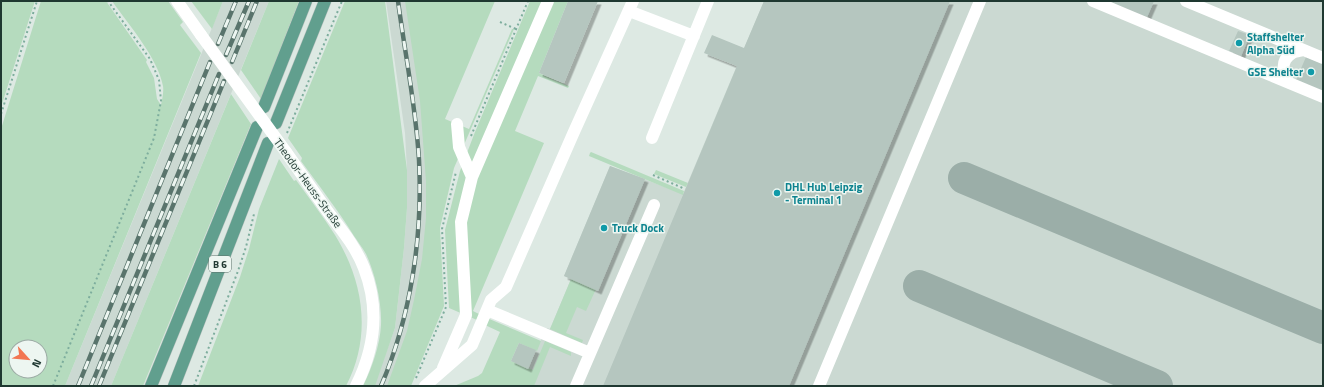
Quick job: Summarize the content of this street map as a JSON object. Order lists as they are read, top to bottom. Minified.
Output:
{"streets":{"main road":["B 6"],"street":["Theodor-Heuss-Straße"]},"places":["Staffshelter Alpha Süd","GSE Shelter","DHL Hub Leipzig - Terminal 1","Truck Dock"],"north":"bottom right"}
